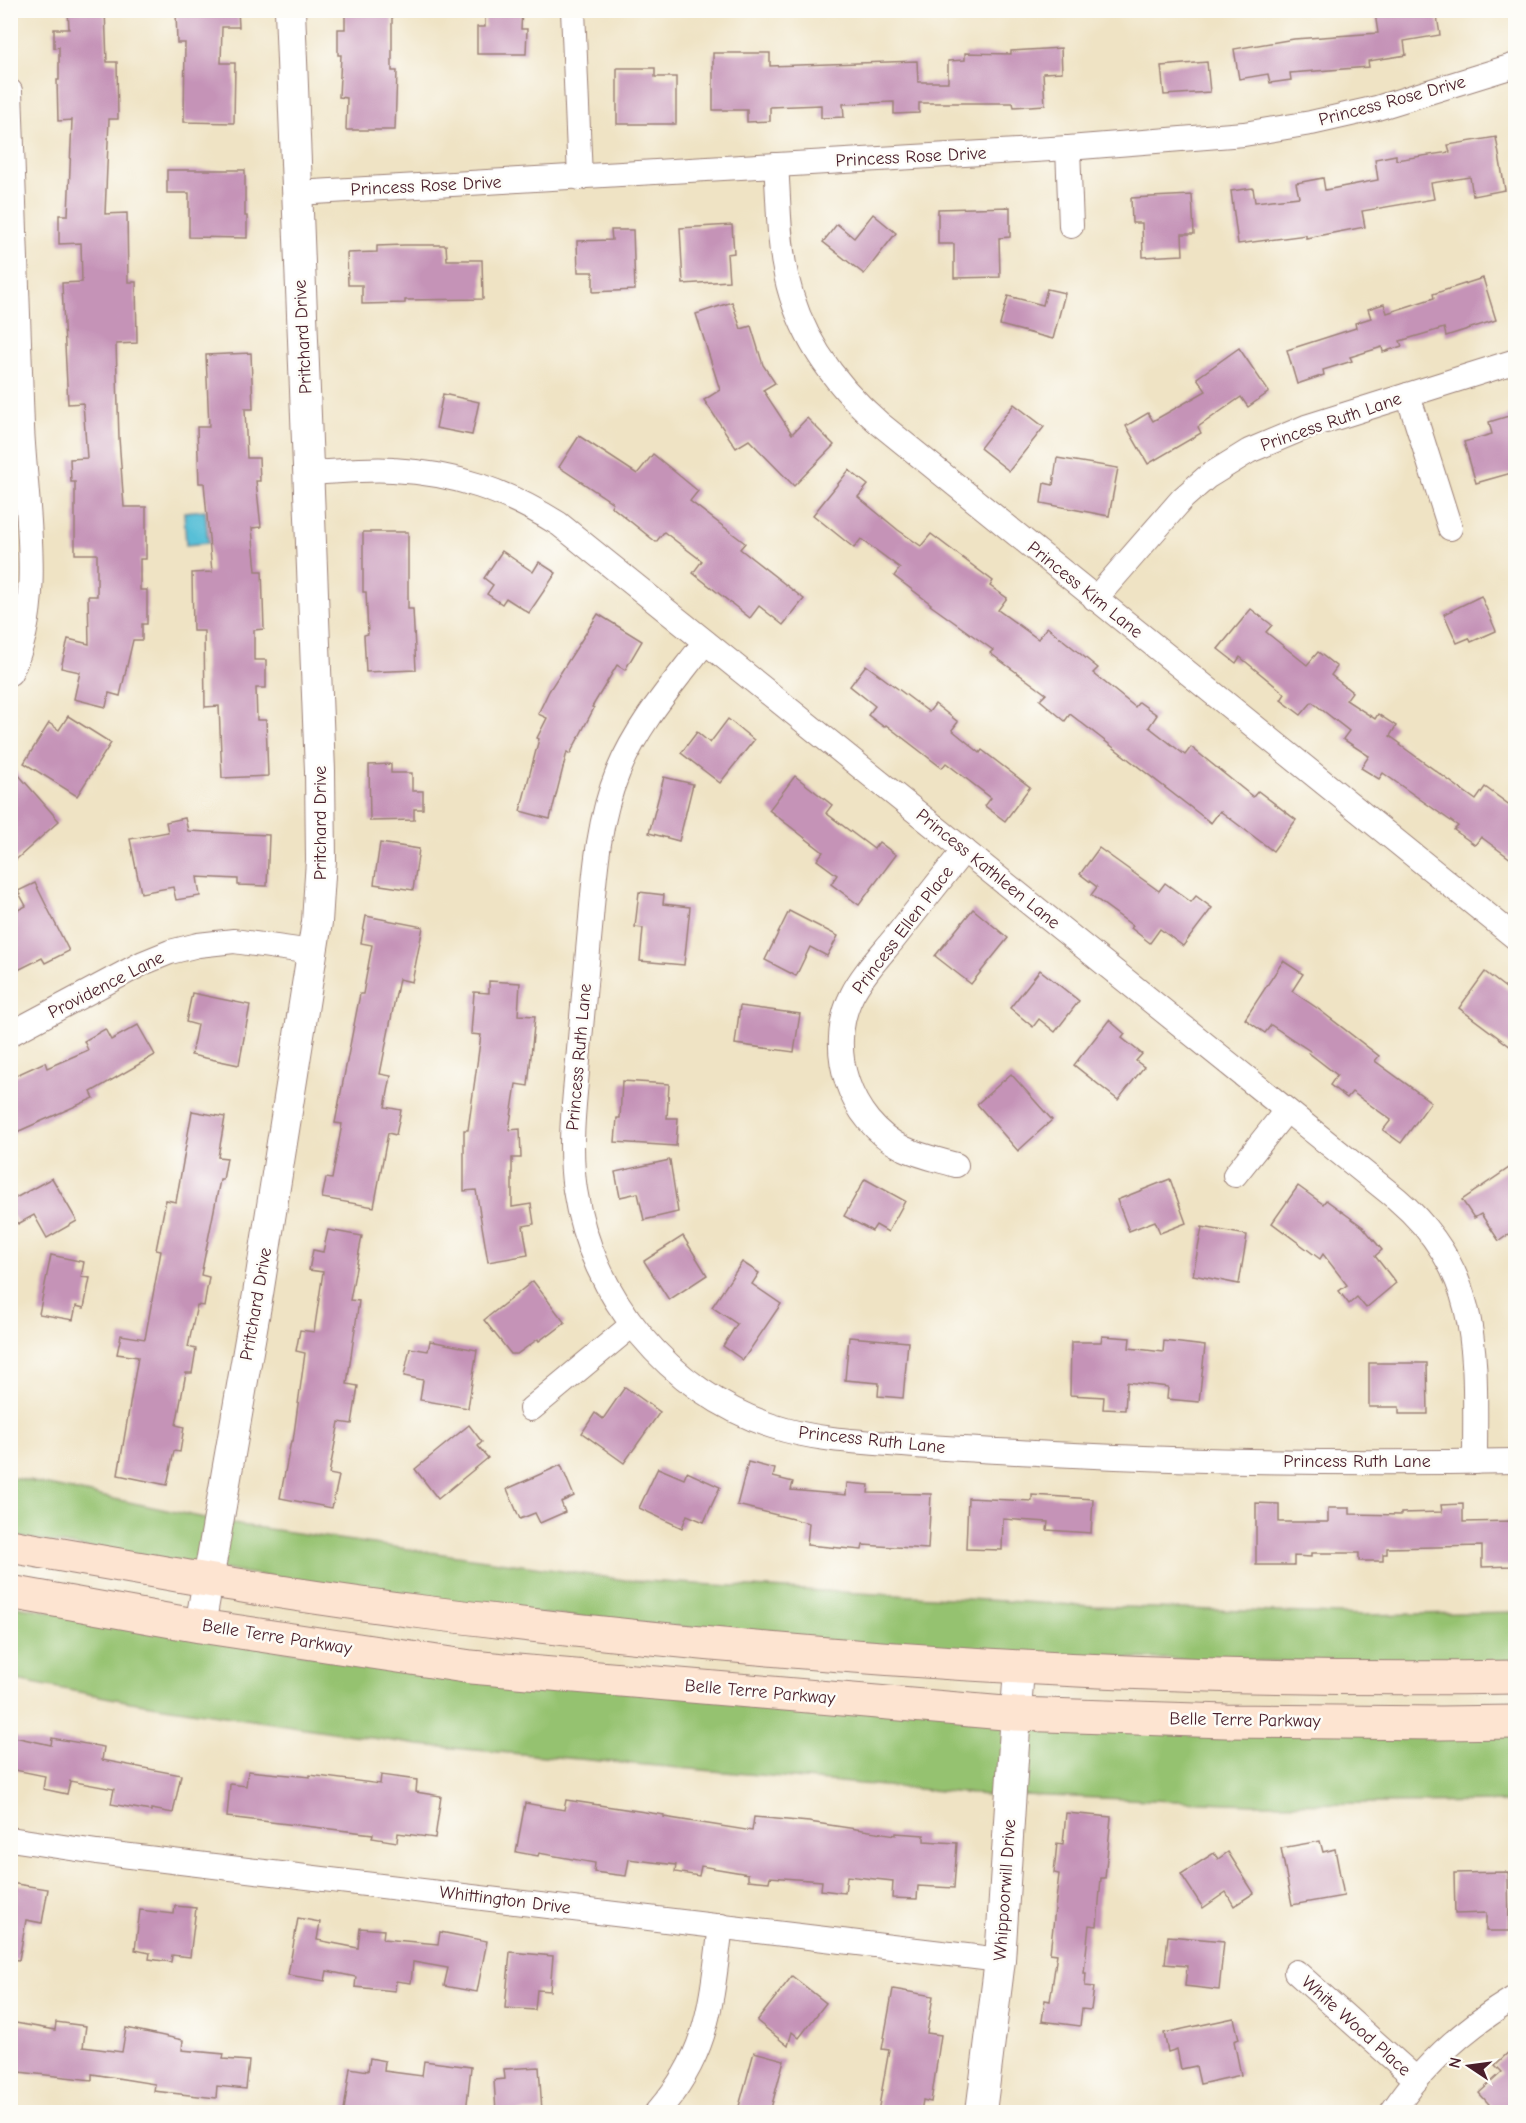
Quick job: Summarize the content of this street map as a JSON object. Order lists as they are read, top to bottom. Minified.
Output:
{"streets":{"main road":["Belle Terre Parkway"],"street":["Princess Rose Drive","Pritchard Drive","Princess Ruth Lane","Princess Kim Lane","Princess Kathleen Lane","Princess Ellen Place","Providence Lane","Whippoorwill Drive","Whittington Drive","White Wood Place"]},"crossings":[["Princess Rose Drive","Pritchard Drive"],["Princess Rose Drive","Princess Kim Lane"],["Pritchard Drive","Princess Kathleen Lane"],["Pritchard Drive","Providence Lane"],["Pritchard Drive","Belle Terre Parkway"],["Princess Ruth Lane","Princess Kim Lane"],["Princess Ruth Lane","Princess Kathleen Lane"],["Princess Kathleen Lane","Princess Ellen Place"],["Belle Terre Parkway","Whippoorwill Drive"],["Whippoorwill Drive","Whittington Drive"]],"north":"left"}
